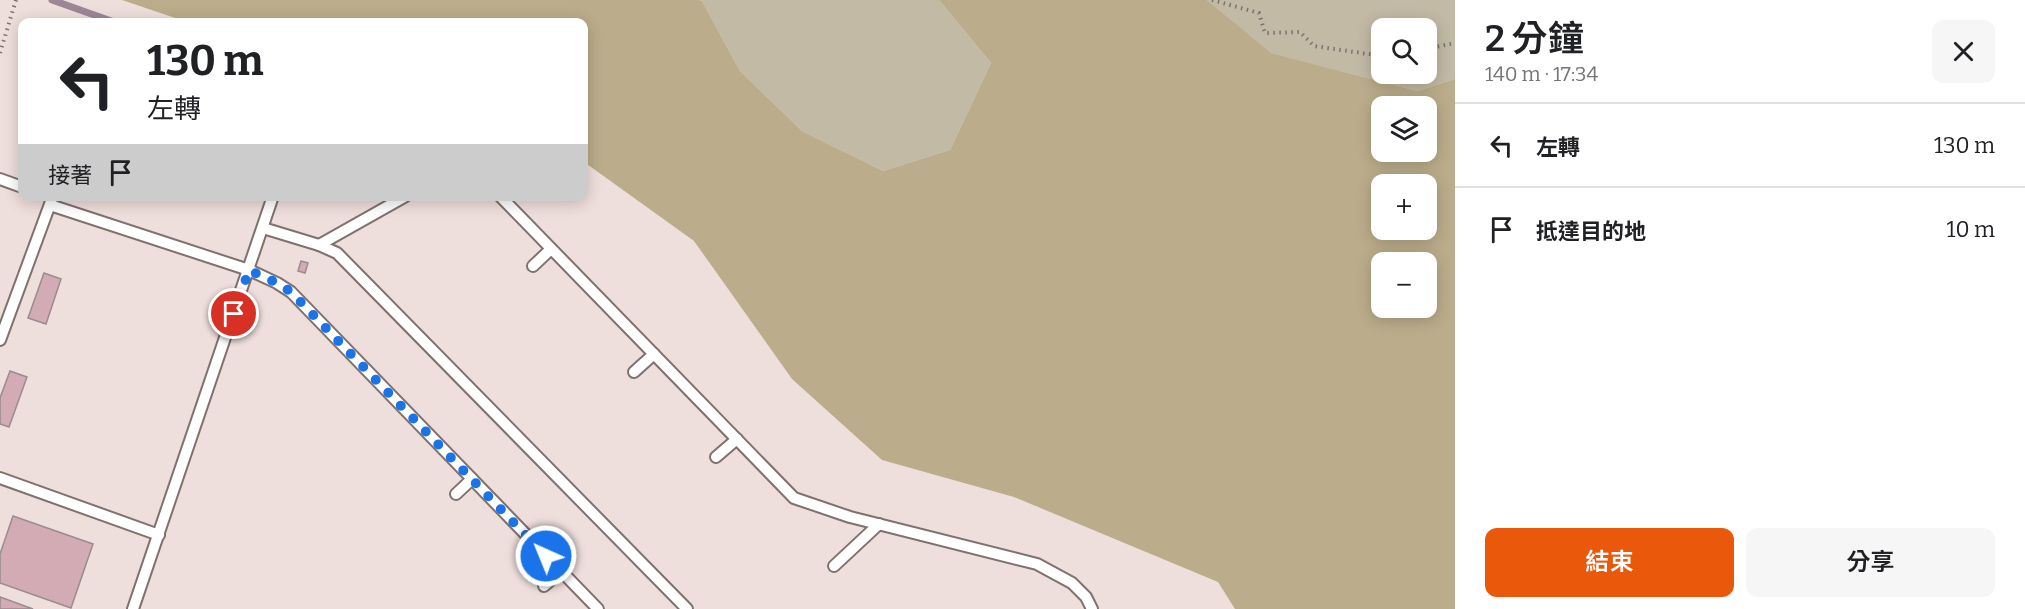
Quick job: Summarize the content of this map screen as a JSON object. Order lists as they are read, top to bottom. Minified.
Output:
{"page":{"heading":["2 分鐘","140 m · 17:34"],"map_buttons":["+","−"],"turn":["130 m","左轉"],"list":[{"name":"左轉","value":"130 m"},{"name":"抵達目的地","value":"10 m"}],"then":"接著","buttons":["結束","分享"]}}
